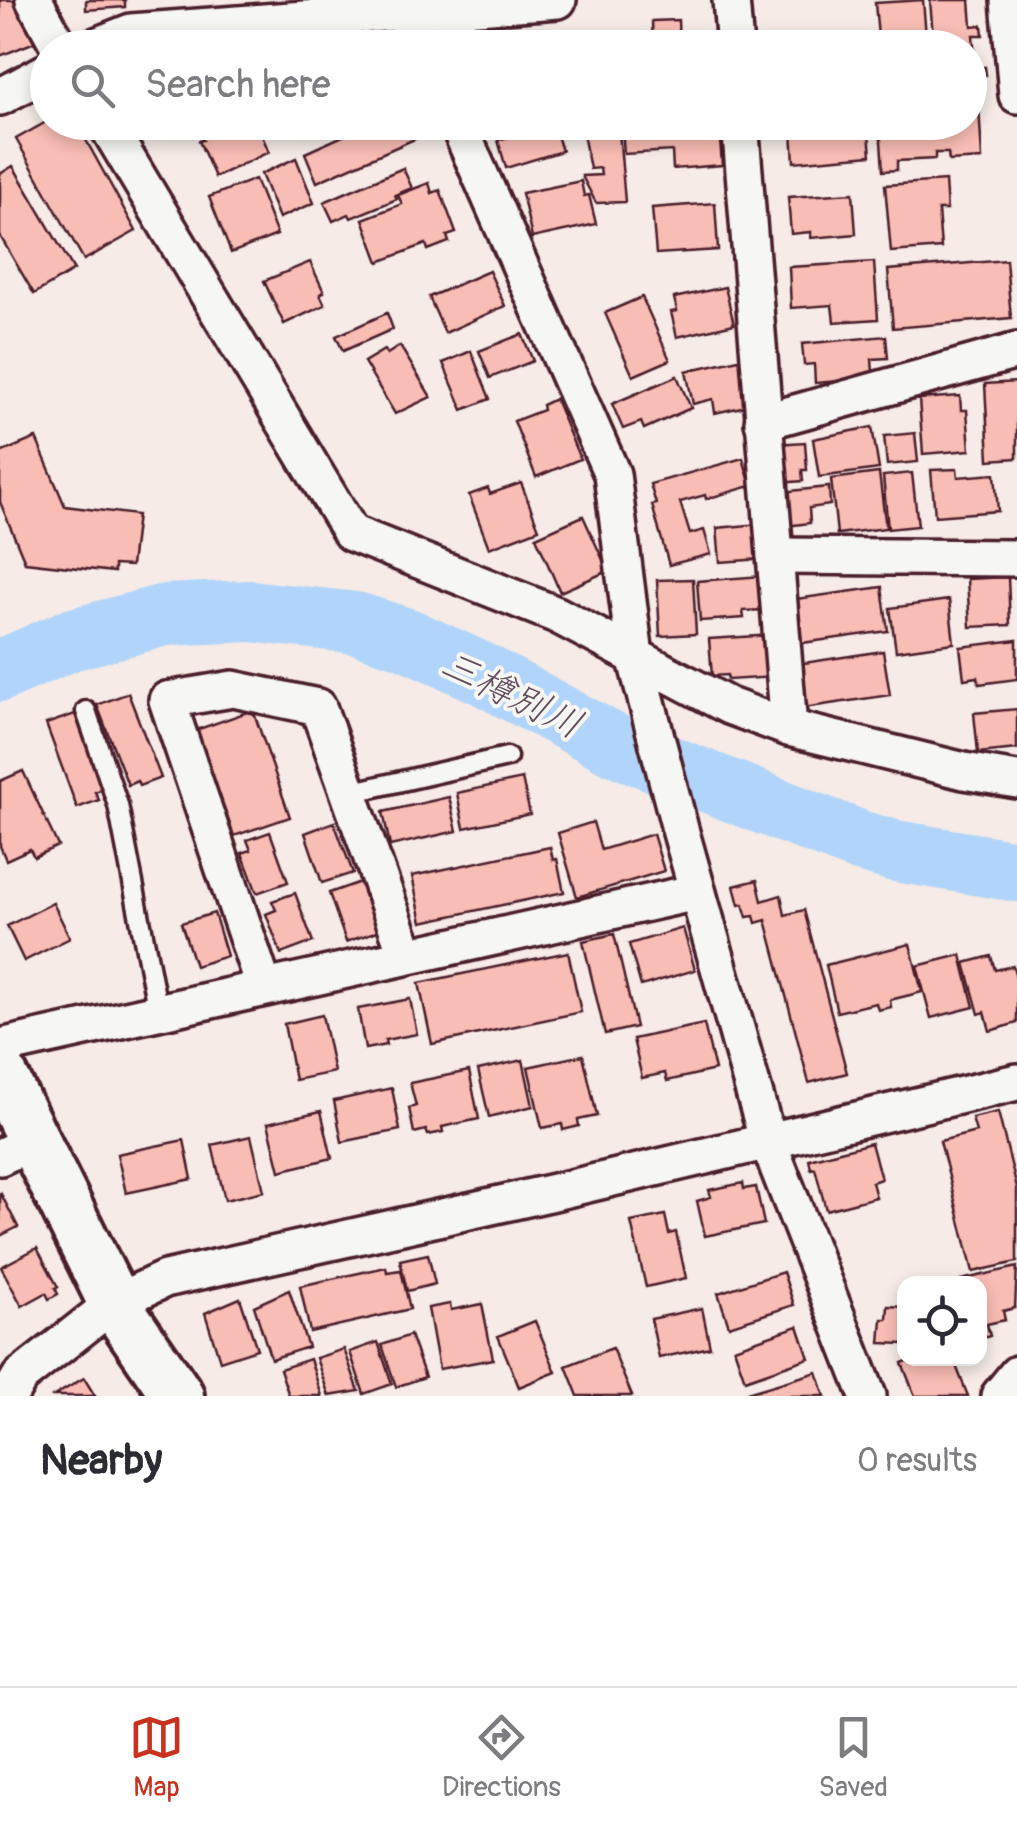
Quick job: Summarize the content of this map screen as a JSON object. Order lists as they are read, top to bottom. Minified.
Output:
{"water":["三樽別川"],"page":{"search":"Search here","heading":["Nearby","0 results"],"nav":["Map","Directions","Saved"]}}
